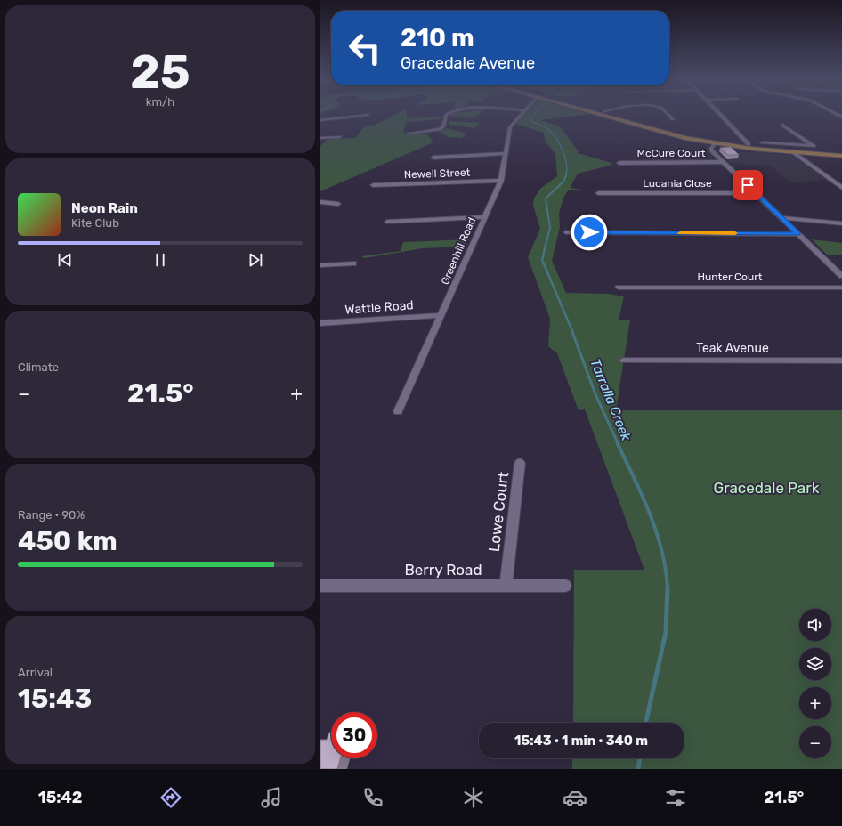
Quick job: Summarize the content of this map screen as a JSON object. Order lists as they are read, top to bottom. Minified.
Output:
{"streets":{"street":["McCure Court","Newell Street","Lucania Close","Greenhill Road","Hunter Court","Wattle Road","Teak Avenue","Lowe Court","Berry Road"]},"crossings":[["Newell Street","Greenhill Road"],["Greenhill Road","Wattle Road"],["Lowe Court","Berry Road"]],"water":["Tarralla Creek"],"parks":["Gracedale Park"],"page":{"tile":[["25","km/h"],"Climate",["Range · 90%","450 km"],["Arrival","15:43"]],"turn":["210 m","Gracedale Avenue"],"song":["Neon Rain","Kite Club"],"heat":["−","21.5°","+"],"map_buttons":["+","−"],"limit":"30","trip":"15:43 · 1 min · 340 m","tabs":["15:42","21.5°"]}}
